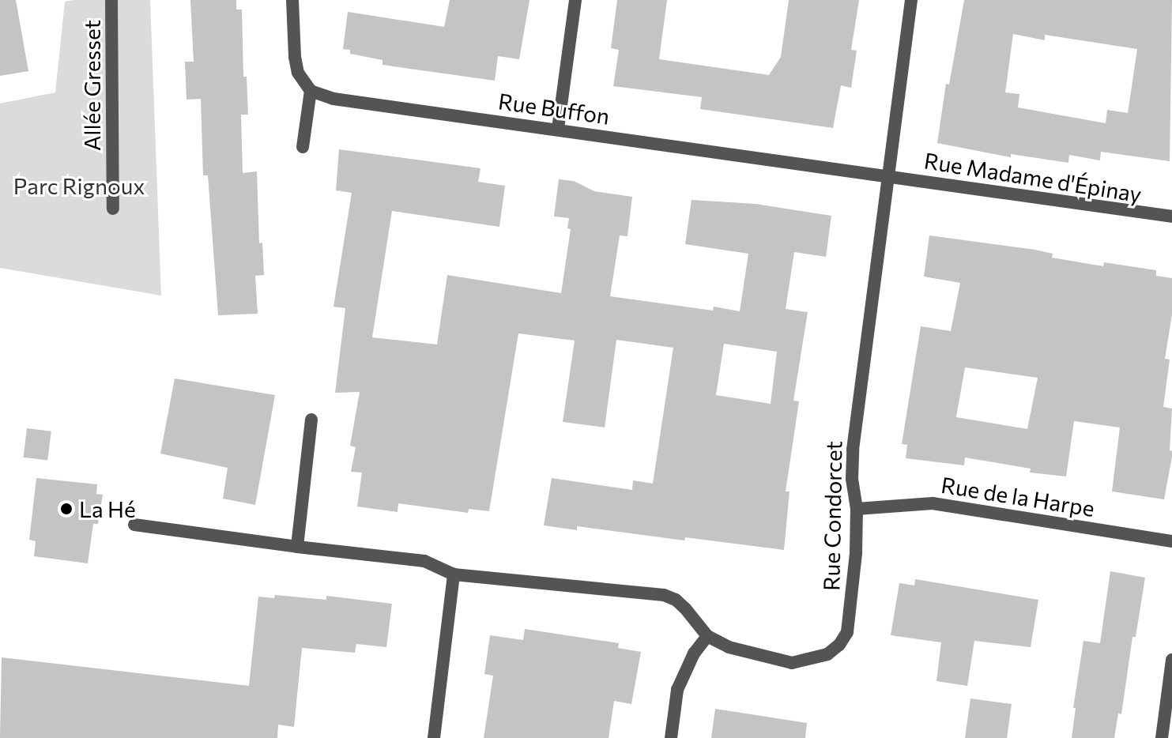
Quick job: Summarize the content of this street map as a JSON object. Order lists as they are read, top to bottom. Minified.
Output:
{"streets":{"street":["Allée Gresset","Rue Buffon","Rue Madame d'Épinay","Rue de la Harpe","Rue Condorcet"]},"crossings":[["Rue Buffon","Rue Madame d'Épinay"],["Rue Buffon","Rue Condorcet"],["Rue Madame d'Épinay","Rue Condorcet"],["Rue de la Harpe","Rue Condorcet"]],"parks":["Parc Rignoux"],"places":["La Hé"]}
